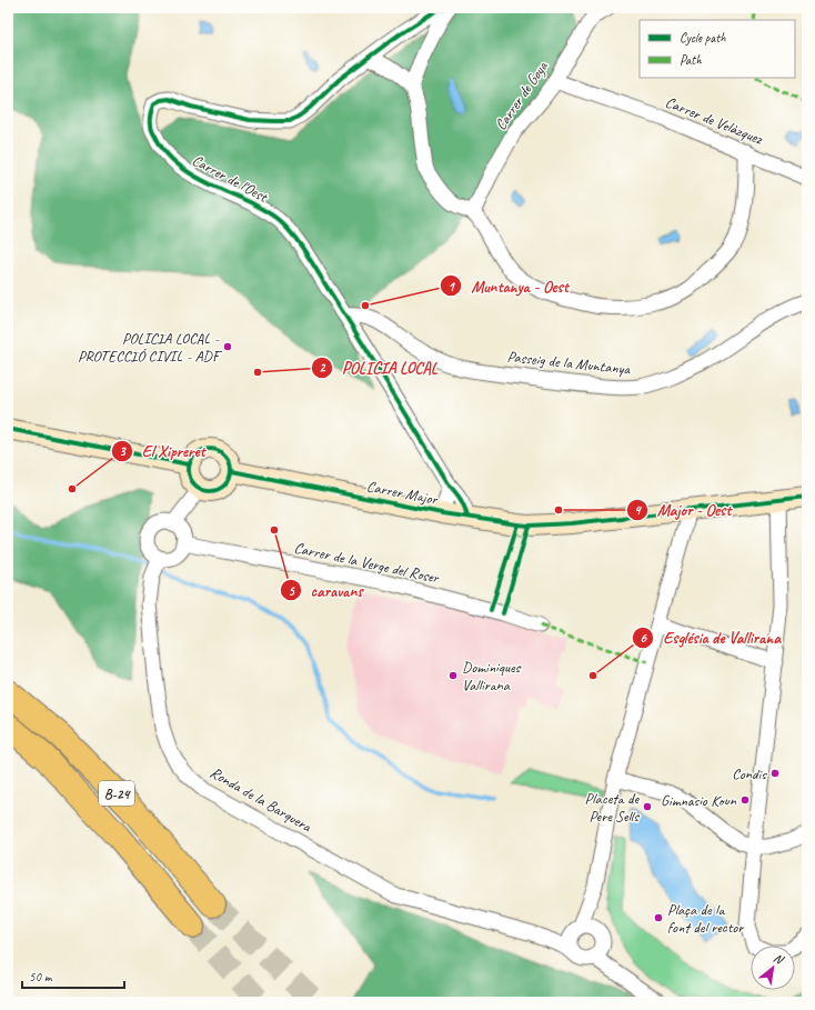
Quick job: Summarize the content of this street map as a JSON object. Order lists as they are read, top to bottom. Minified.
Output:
{"streets":{"highway":["B-24"],"street":["Carrer de Goya","Carrer de Velàzquez","Carrer de l'Oest","Passeig de la Muntanya","Carrer Major","Carrer de la Verge del Roser","Ronda de la Barquera"]},"crossings":[["Carrer de Goya","Carrer de Velàzquez"],["Carrer de l'Oest","Passeig de la Muntanya"],["Carrer de l'Oest","Carrer Major"],["Carrer de la Verge del Roser","Ronda de la Barquera"]],"places":["Muntanya - Oest","POLICIA LOCAL - PROTECCIÓ CIVIL - ADF","POLICIA LOCAL","El Xipreret","Major - Oest","caravans","Dominiques Vallirana","Església de Vallirana","Condis","Gimnasio Koun","Placeta de Pere Sells","Plaça de la font del rector"],"legend":["Cycle path","Path"],"scale_bar":"50 m","north":"top right"}
